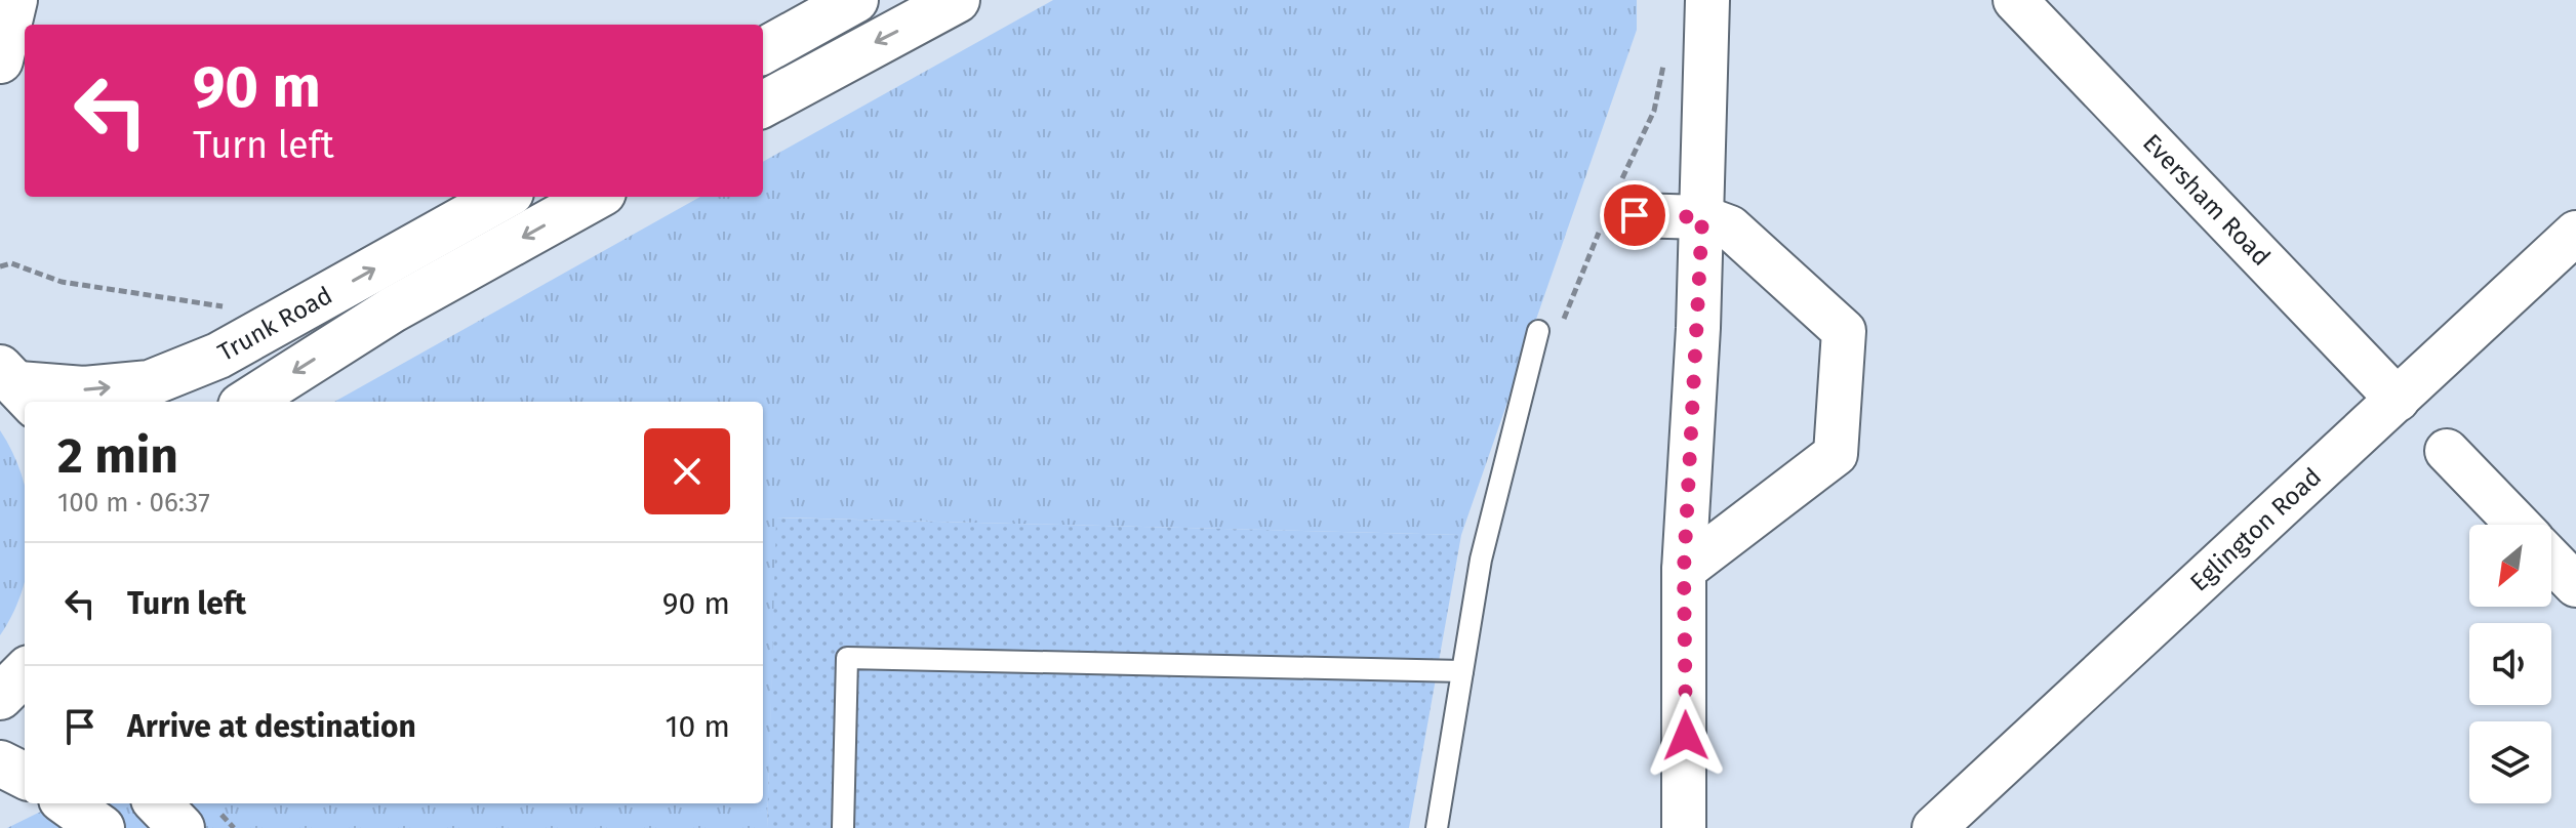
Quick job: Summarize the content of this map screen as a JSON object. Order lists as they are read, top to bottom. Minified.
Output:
{"streets":{"main road":["Trunk Road"],"street":["Eversham Road","Eglington Road"]},"crossings":[["Eversham Road","Eglington Road"]],"north":"bottom left","page":{"turn":["90 m","Turn left"],"heading":["2 min","100 m · 06:37"],"list":[{"name":"Turn left","value":"90 m"},{"name":"Arrive at destination","value":"10 m"}]}}
